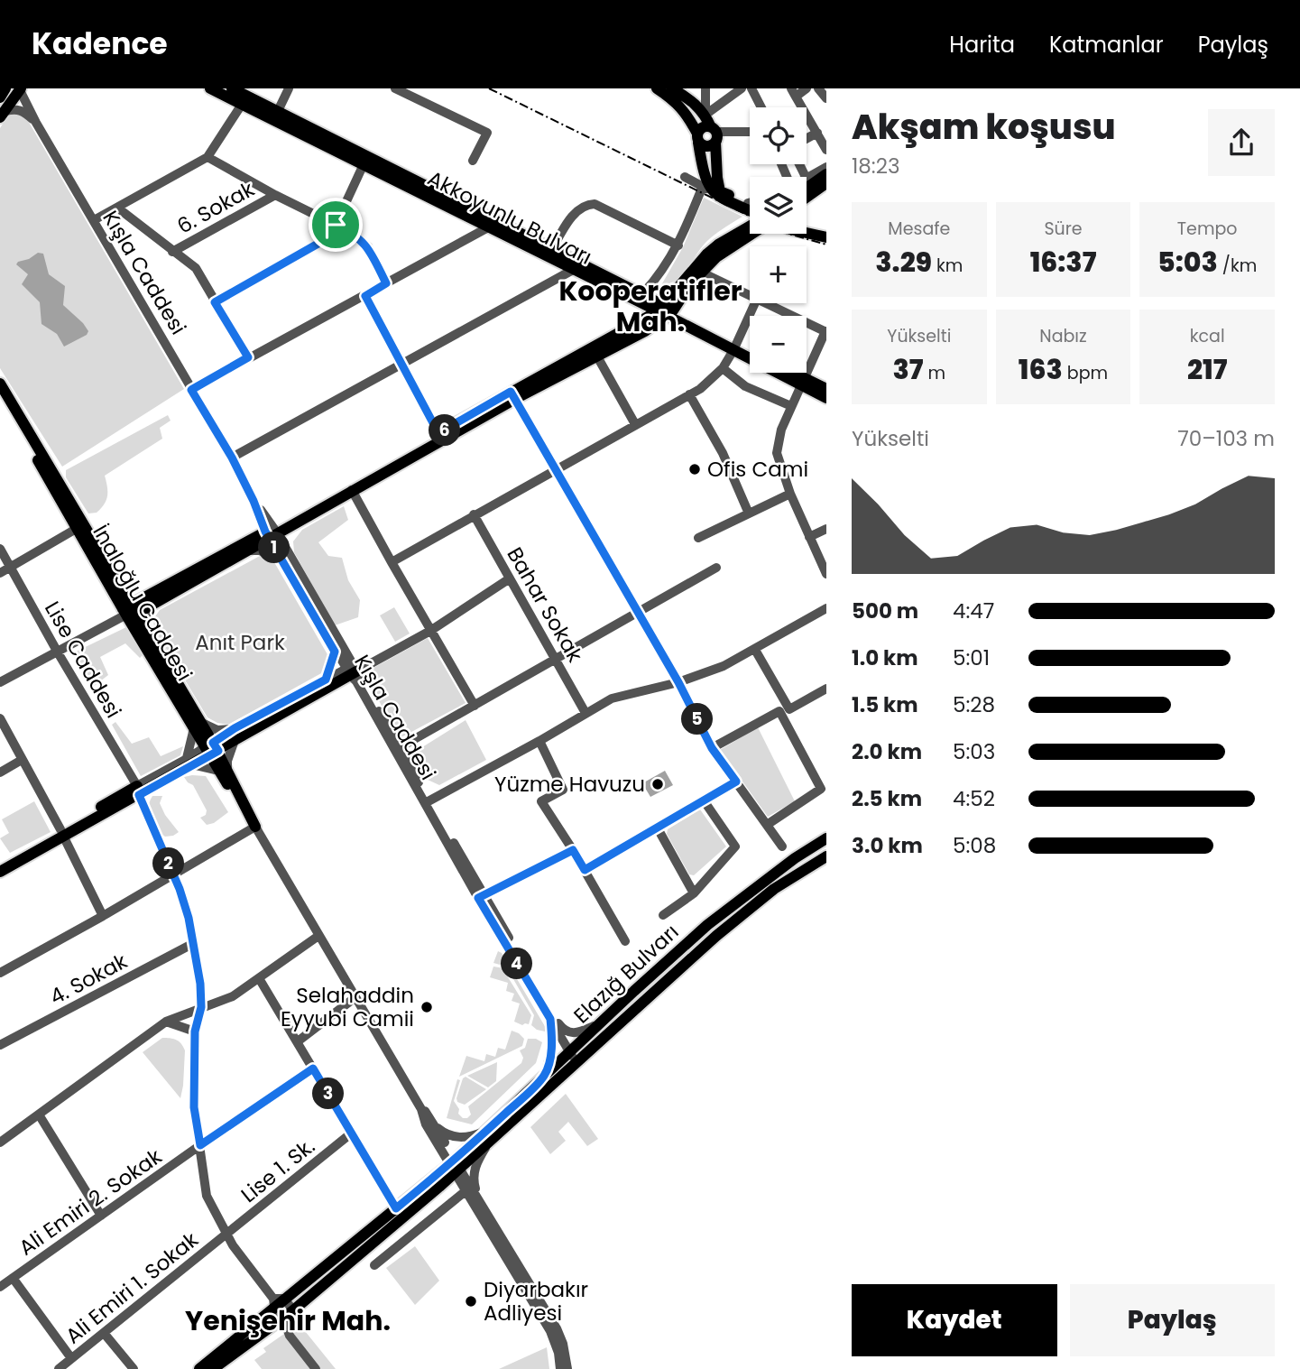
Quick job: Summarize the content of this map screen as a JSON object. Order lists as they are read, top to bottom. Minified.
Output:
{"streets":{"main road":["Akkoyunlu Bulvarı","İnaloğlu Caddesi","Elazığ Bulvarı"],"street":["6. Sokak","Kışla Caddesi","Bahar Sokak","Lise Caddesi","4. Sokak","Lise 1. Sk.","Ali Emiri 2. Sokak","Ali Emiri 1. Sokak"]},"crossings":[["Kışla Caddesi","İnaloğlu Caddesi"],["Kışla Caddesi","Elazığ Bulvarı"],["Lise Caddesi","Elazığ Bulvarı"],["Lise Caddesi","4. Sokak"],["Lise Caddesi","Lise 1. Sk."],["Lise Caddesi","Ali Emiri 2. Sokak"],["Lise Caddesi","Ali Emiri 1. Sokak"],["Lise 1. Sk.","Ali Emiri 1. Sokak"]],"districts":["Kooperatifler Mah.","Yenişehir Mah."],"parks":["Anıt Park"],"places":["Ofis Cami","Yüzme Havuzu","Selahaddin Eyyubi Camii","Diyarbakır Adliyesi"],"page":{"header":"Kadence","nav":["Harita","Katmanlar","Paylaş"],"heading":["Akşam koşusu","18:23"],"map_buttons":["+","−"],"stats":[["Mesafe","3.29 km"],["Süre","16:37"],["Tempo","5:03 /km"],["Yükselti","37 m"],["Nabız","163 bpm"],["kcal","217"]],"chart":["Yükselti","70–103 m"],"pins":["6","1","5","2","4","3"],"list":[{"name":"500 m","note":"4:47"},{"name":"1.0 km","note":"5:01"},{"name":"1.5 km","note":"5:28"},{"name":"2.0 km","note":"5:03"},{"name":"2.5 km","note":"4:52"},{"name":"3.0 km","note":"5:08"}],"buttons":["Kaydet","Paylaş"]}}
